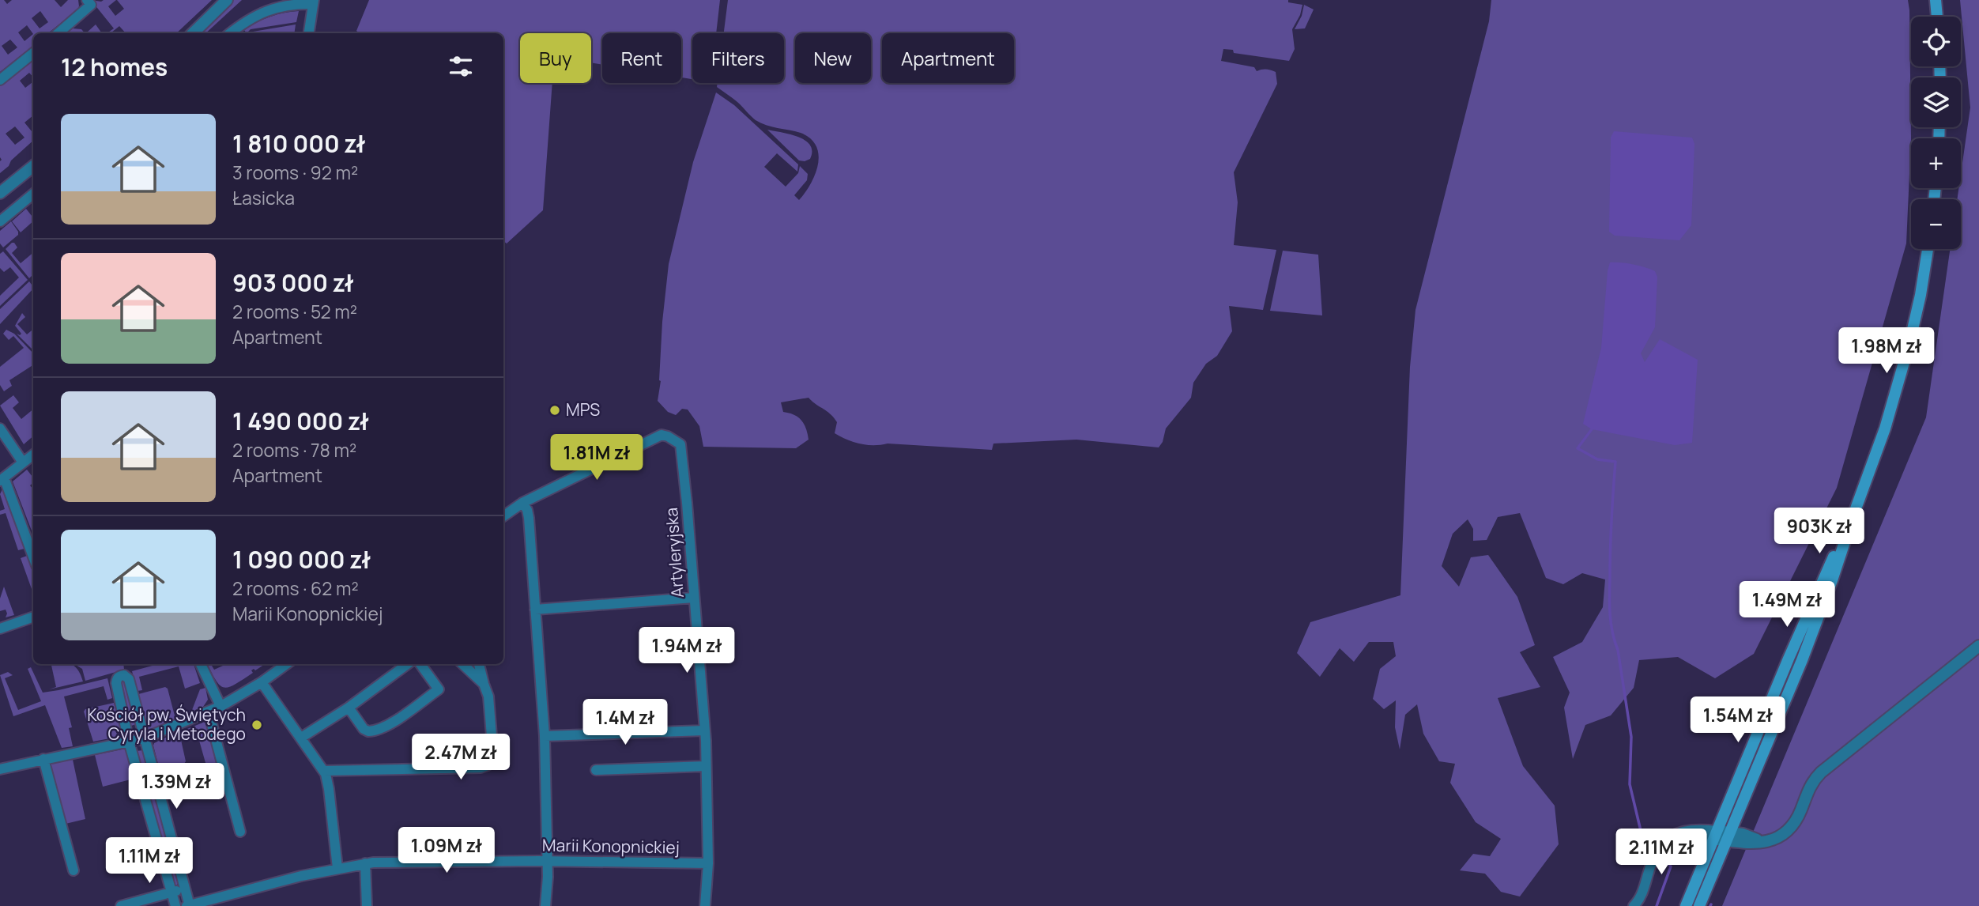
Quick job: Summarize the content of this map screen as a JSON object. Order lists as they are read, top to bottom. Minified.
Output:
{"streets":{"street":["Artyleryjska","Marii Konopnickiej"]},"crossings":[["Artyleryjska","Marii Konopnickiej"]],"places":["MPS","Kościół pw. Świętych Cyryla i Metodego"],"page":{"map_buttons":["+","−"],"chip":["Buy","Rent","Filters","New","Apartment"],"heading":"12 homes","list":[{"name":"1 810 000 zł","note":"3 rooms · 92 m² · Łasicka"},{"name":"903 000 zł","note":"2 rooms · 52 m² · Apartment"},{"name":"1 490 000 zł","note":"2 rooms · 78 m² · Apartment"},{"name":"1 090 000 zł","note":"2 rooms · 62 m² · Marii Konopnickiej"}],"price":["1.98M zł","1.81M zł","903K zł","1.49M zł","1.94M zł","1.54M zł","1.4M zł","2.47M zł","1.39M zł","1.09M zł","2.11M zł","1.11M zł"]}}
